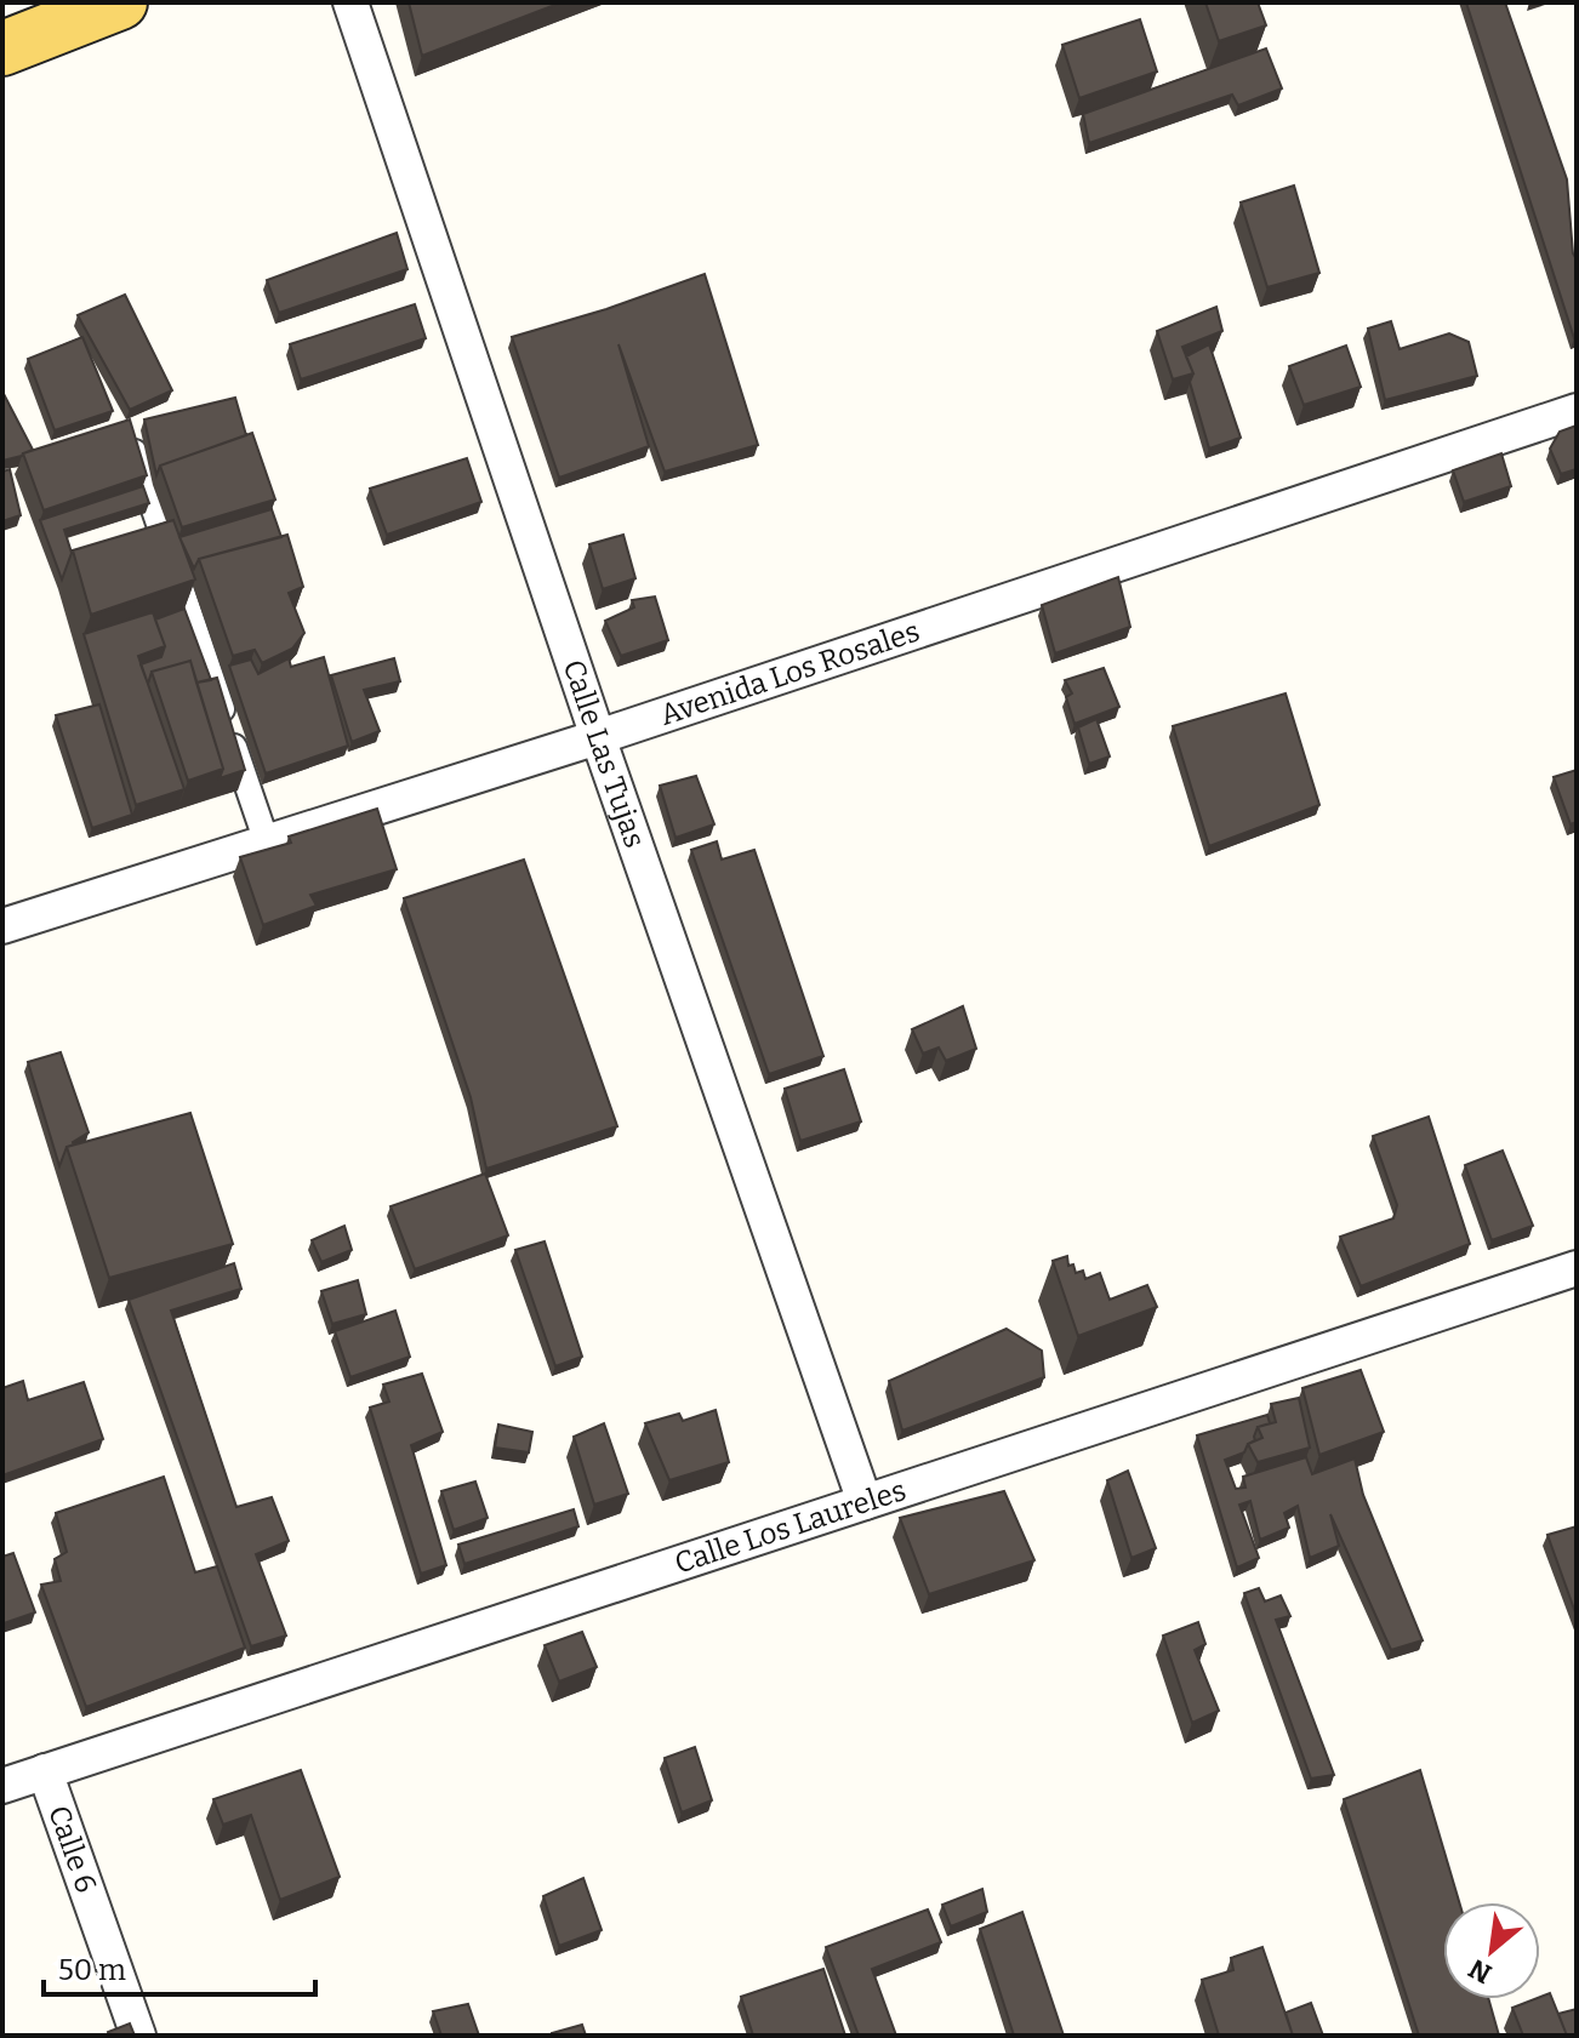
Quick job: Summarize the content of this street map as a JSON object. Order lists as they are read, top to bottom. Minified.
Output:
{"streets":{"street":["Avenida Los Rosales","Calle Las Tujas","Calle Los Laureles","Calle 6"]},"crossings":[["Avenida Los Rosales","Calle Las Tujas"],["Calle Las Tujas","Calle Los Laureles"],["Calle Los Laureles","Calle 6"]],"scale_bar":"50 m","north":"bottom left"}
